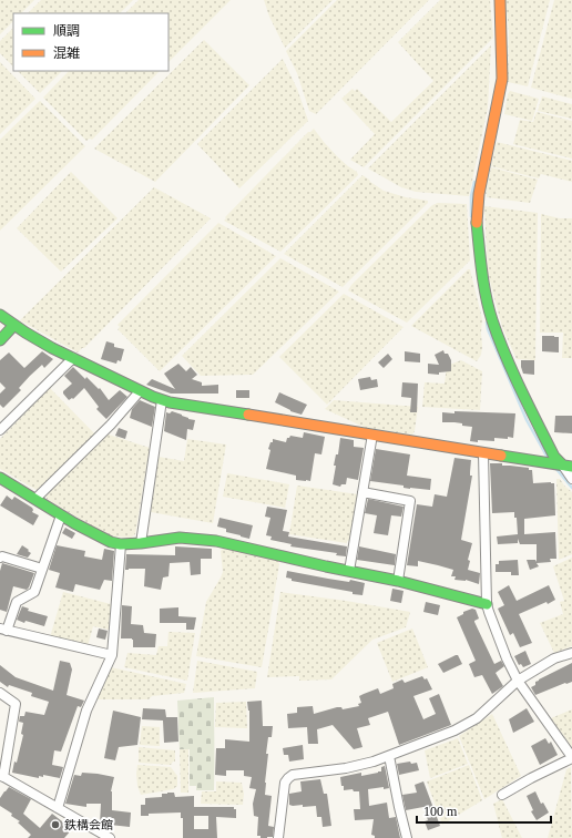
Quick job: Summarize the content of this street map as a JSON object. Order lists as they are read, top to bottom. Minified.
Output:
{"places":["鉄構会館"],"legend":["順調","混雑"],"scale_bar":"100 m"}
